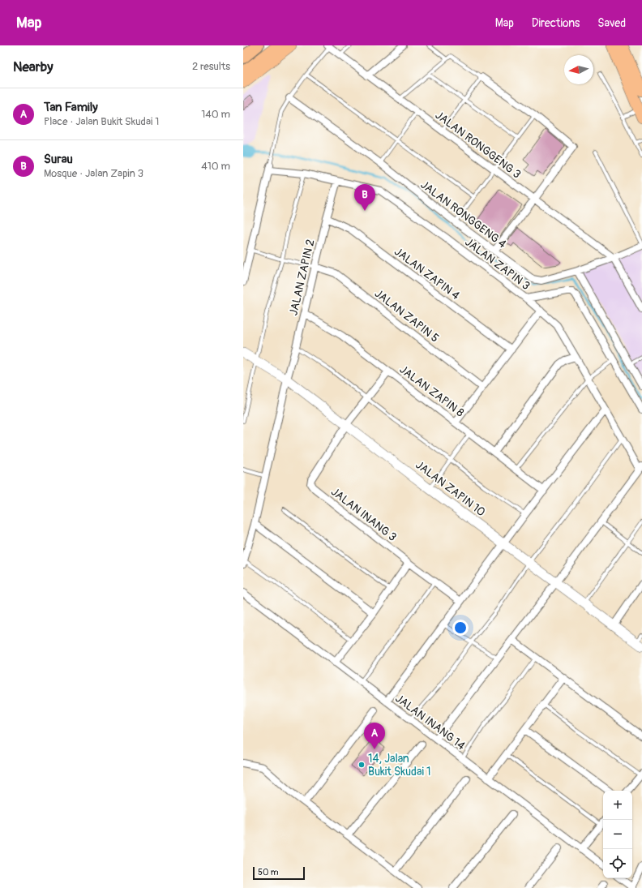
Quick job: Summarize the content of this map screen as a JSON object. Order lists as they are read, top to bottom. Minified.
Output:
{"streets":{"street":["JALAN RONGGENG 3","JALAN RONGGENG 4","JALAN ZAPIN 3","JALAN ZAPIN 4","JALAN ZAPIN 2","JALAN ZAPIN 5","JALAN ZAPIN 8","JALAN ZAPIN 10","JALAN INANG 3","JALAN INANG 14"]},"crossings":[["JALAN RONGGENG 3","JALAN RONGGENG 4"],["JALAN ZAPIN 3","JALAN ZAPIN 2"],["JALAN ZAPIN 4","JALAN ZAPIN 2"],["JALAN ZAPIN 2","JALAN ZAPIN 5"],["JALAN ZAPIN 2","JALAN ZAPIN 8"],["JALAN ZAPIN 2","JALAN ZAPIN 10"],["JALAN ZAPIN 10","JALAN INANG 3"]],"places":["14, Jalan Bukit Skudai 1"],"scale_bar":"50 m","north":"left","page":{"header":"Map","nav":["Map","Directions","Saved"],"heading":["Nearby","2 results"],"list":[{"mark":"A","name":"Tan Family","note":"Place · Jalan Bukit Skudai 1","value":"140 m"},{"mark":"B","name":"Surau","note":"Mosque · Jalan Zapin 3","value":"410 m"}],"pins":["B","A"],"map_buttons":["+","−"],"scale":"50 m"}}
